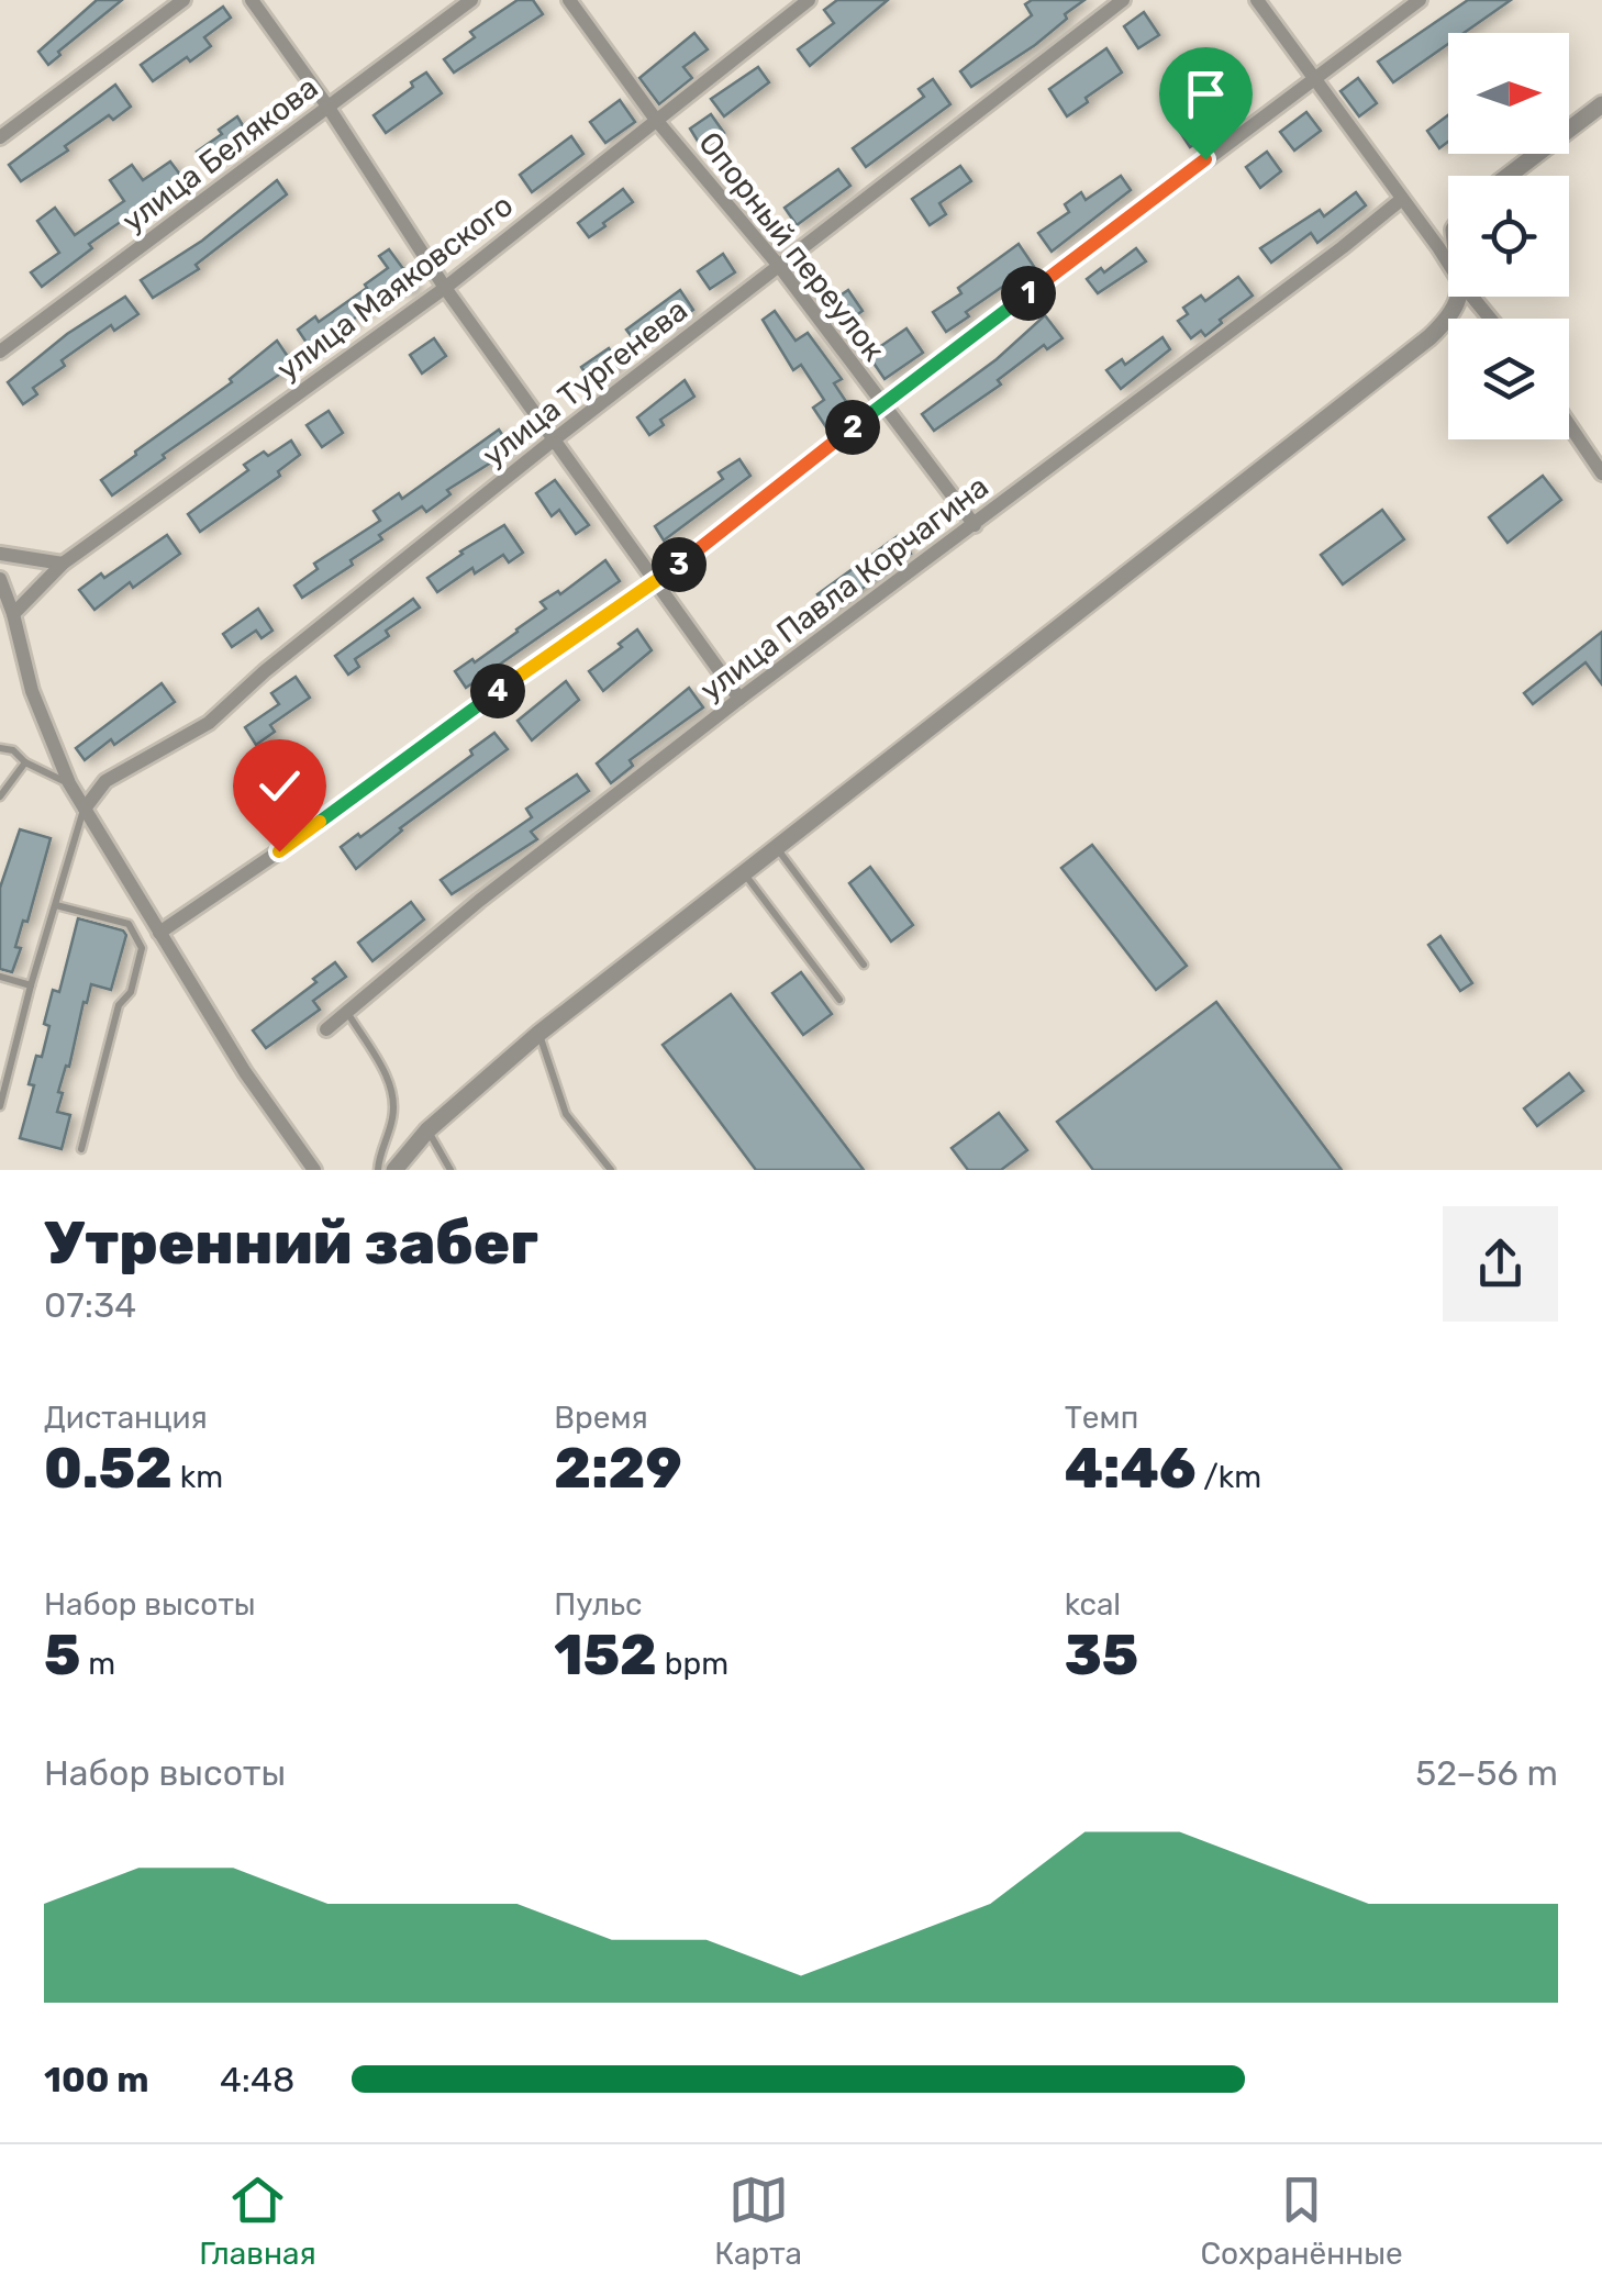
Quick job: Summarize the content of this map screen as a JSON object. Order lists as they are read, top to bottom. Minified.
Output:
{"streets":{"street":["улица Белякова","Опорный переулок","улица Маяковского","улица Тургенева","улица Павла Корчагина"]},"crossings":[["Опорный переулок","улица Маяковского"],["Опорный переулок","улица Тургенева"],["Опорный переулок","улица Павла Корчагина"]],"north":"right","page":{"pins":["1","2","3","4"],"heading":["Утренний забег","07:34"],"stats":[["Дистанция","0.52 km"],["Время","2:29"],["Темп","4:46 /km"],["Набор высоты","5 m"],["Пульс","152 bpm"],["kcal","35"]],"chart":["Набор высоты","52–56 m"],"list":[{"name":"100 m","note":"4:48"}],"tabs":["Главная","Карта","Сохранённые"]}}
